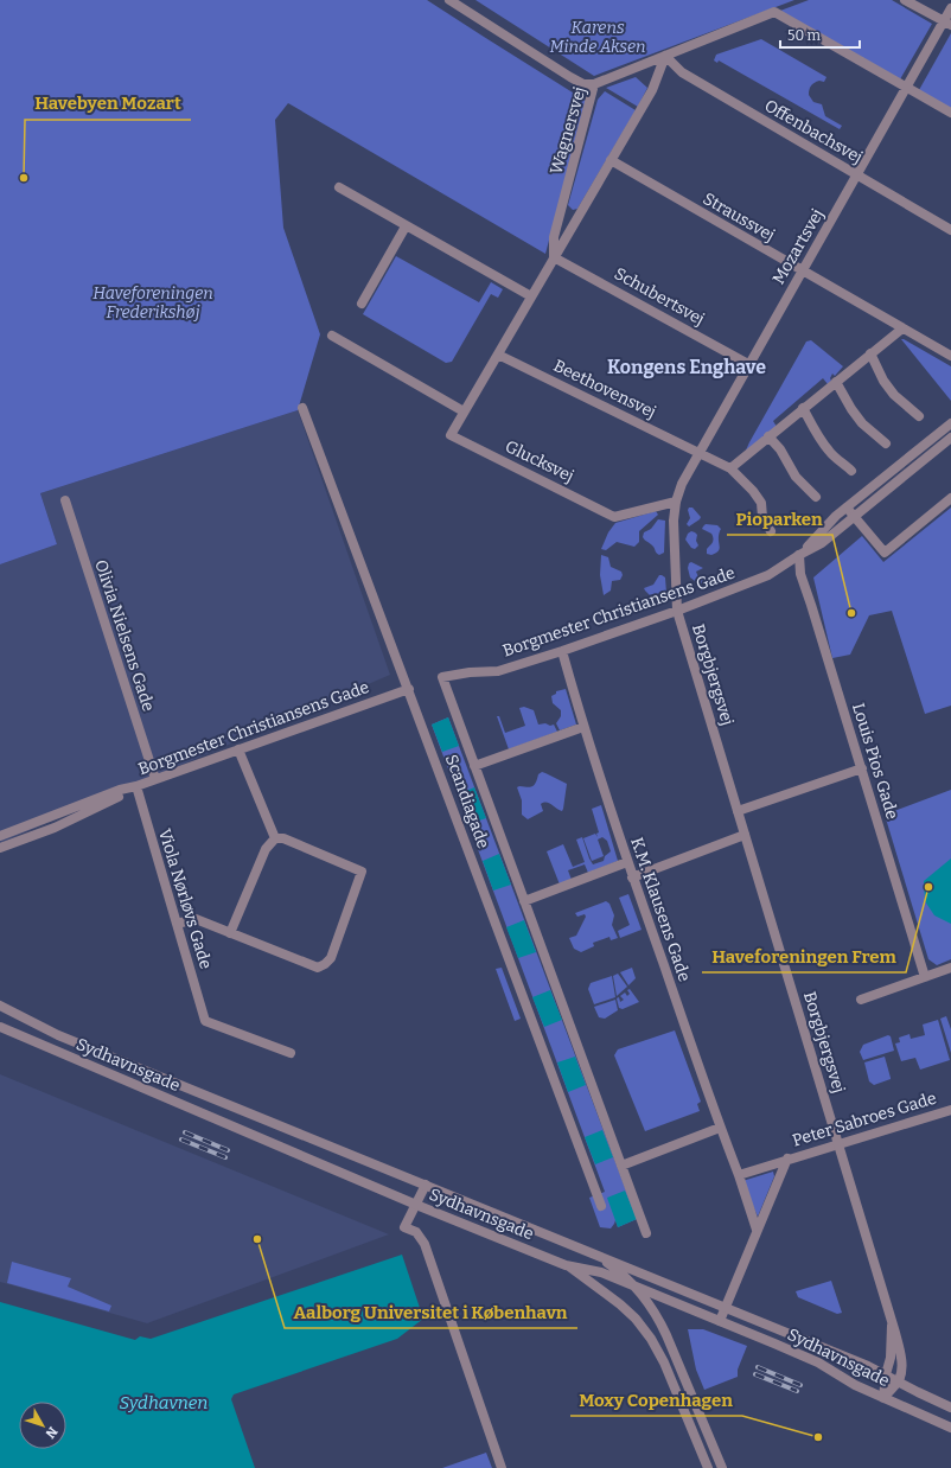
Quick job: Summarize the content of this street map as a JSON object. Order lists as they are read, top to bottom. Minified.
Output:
{"streets":{"street":["Wagnersvej","Offenbachsvej","Straussvej","Mozartsvej","Schubertsvej","Beethovensvej","Glucksvej","Borgmester Christiansens Gade","Olivia Nielsens Gade","Borgbjergsvej","Louis Pios Gade","Scandiagade","Viola Nørløvs Gade","K.M. Klausens Gade","Sydhavnsgade","Peter Sabroes Gade"]},"crossings":[["Wagnersvej","Offenbachsvej"],["Wagnersvej","Straussvej"],["Wagnersvej","Mozartsvej"],["Wagnersvej","Schubertsvej"],["Wagnersvej","Beethovensvej"],["Wagnersvej","Glucksvej"],["Offenbachsvej","Mozartsvej"],["Straussvej","Mozartsvej"],["Mozartsvej","Schubertsvej"],["Mozartsvej","Beethovensvej"],["Mozartsvej","Glucksvej"],["Mozartsvej","Borgbjergsvej"],["Glucksvej","Borgbjergsvej"],["Borgmester Christiansens Gade","Olivia Nielsens Gade"],["Borgmester Christiansens Gade","Borgbjergsvej"],["Borgmester Christiansens Gade","Louis Pios Gade"],["Borgmester Christiansens Gade","Scandiagade"],["Borgmester Christiansens Gade","Viola Nørløvs Gade"],["Borgmester Christiansens Gade","K.M. Klausens Gade"],["Borgbjergsvej","Sydhavnsgade"],["Borgbjergsvej","Peter Sabroes Gade"],["Scandiagade","K.M. Klausens Gade"],["K.M. Klausens Gade","Peter Sabroes Gade"],["Sydhavnsgade","Peter Sabroes Gade"]],"districts":["Kongens Enghave"],"water":["Sydhavnen"],"parks":["Karens Minde Aksen","Haveforeningen Frederikshøj"],"places":["Havebyen Mozart","Pioparken","Haveforeningen Frem","Aalborg Universitet i København","Moxy Copenhagen"],"scale_bar":"50 m","north":"bottom right"}
